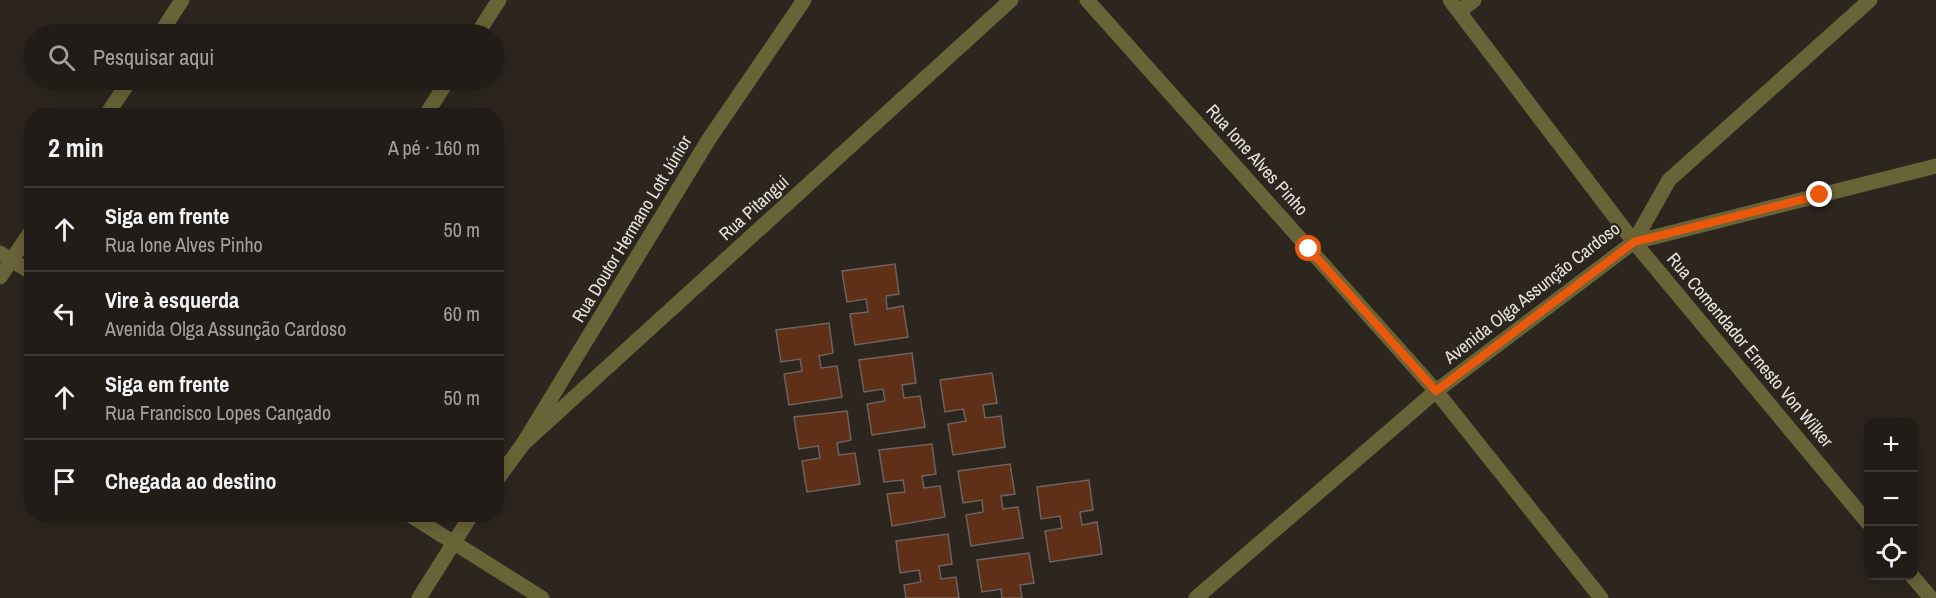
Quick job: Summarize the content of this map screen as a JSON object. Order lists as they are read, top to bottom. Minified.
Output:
{"streets":{"street":["Rua Ione Alves Pinho","Rua Pitangui","Rua Doutor Hermano Lott Júnior","Avenida Olga Assunção Cardoso","Rua Comendador Ernesto Von Wilker"]},"crossings":[["Rua Ione Alves Pinho","Avenida Olga Assunção Cardoso"],["Rua Pitangui","Rua Doutor Hermano Lott Júnior"],["Avenida Olga Assunção Cardoso","Rua Comendador Ernesto Von Wilker"]],"page":{"search":"Pesquisar aqui","heading":["2 min","A pé · 160 m"],"list":[["Siga em frente","Rua Ione Alves Pinho","50 m"],["Vire à esquerda","Avenida Olga Assunção Cardoso","60 m"],["Siga em frente","Rua Francisco Lopes Cançado","50 m"],"Chegada ao destino"],"map_buttons":["+","−"]}}
